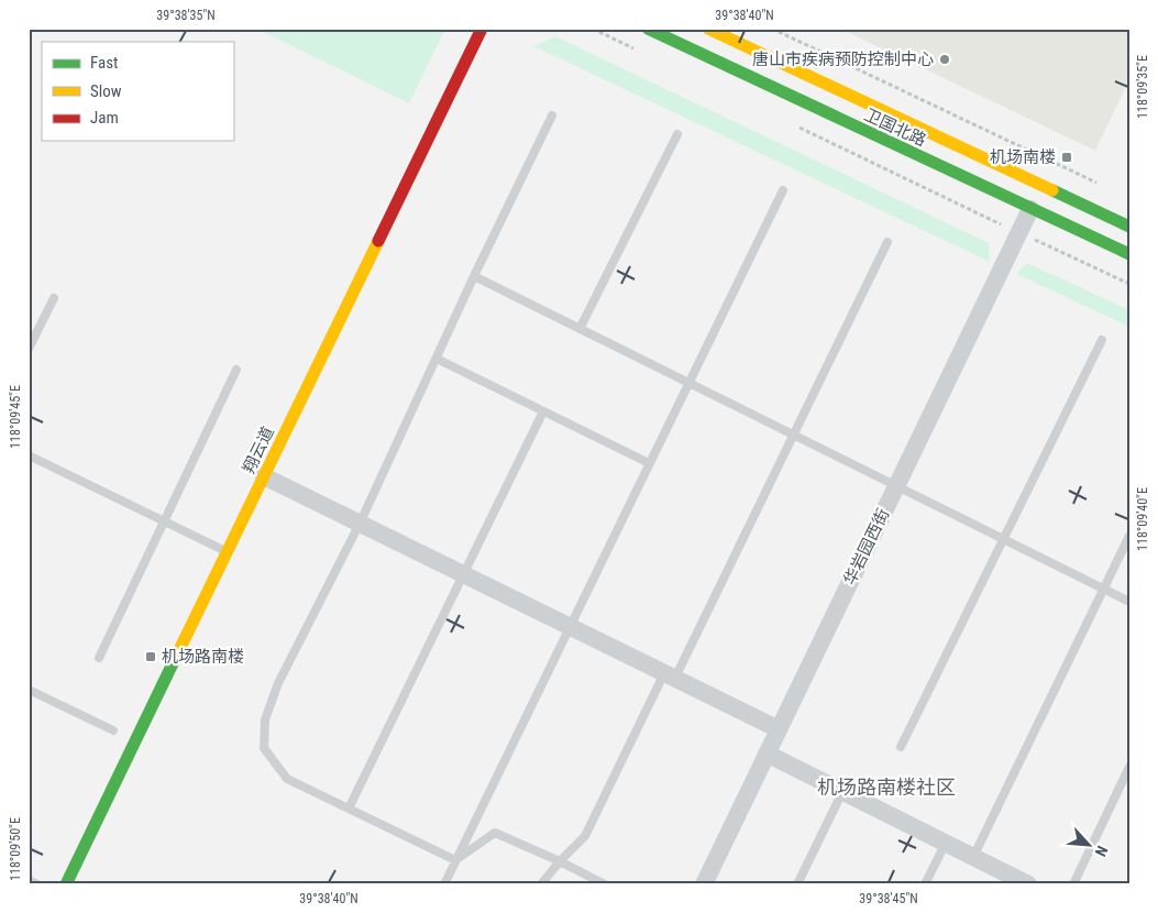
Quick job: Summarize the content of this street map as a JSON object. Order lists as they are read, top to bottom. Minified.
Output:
{"streets":{"main road":["卫国北路","翔云道"],"street":["华岩园西街"]},"crossings":[["卫国北路","华岩园西街"]],"districts":["机场路南楼社区"],"places":{"other":["唐山市疾病预防控制中心"],"transit":["机场南楼","机场路南楼"]},"legend":["Fast","Slow","Jam"],"north":"bottom right","coordinates":["39°38'35\"N","39°38'40\"N","118°09'35\"E","118°09'45\"E","118°09'40\"E","118°09'50\"E","39°38'45\"N"]}
